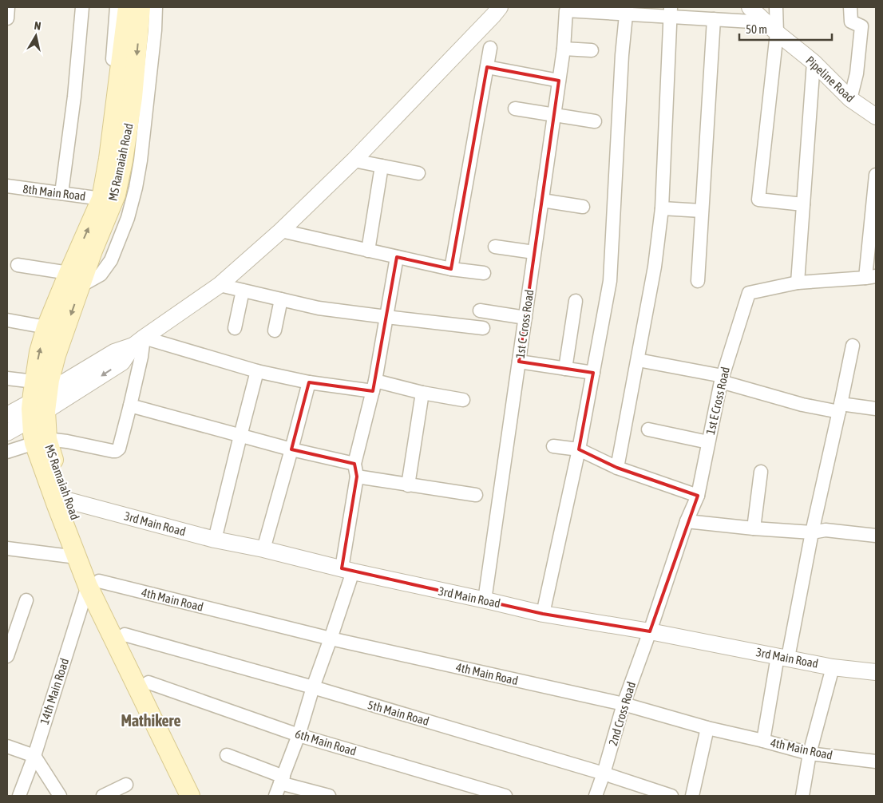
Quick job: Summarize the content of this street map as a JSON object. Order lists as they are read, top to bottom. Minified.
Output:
{"streets":{"main road":["MS Ramaiah Road"],"street":["Pipeline Road","8th Main Road","1st C Cross Road","1st E Cross Road","3rd Main Road","4th Main Road","14th Main Road","5th Main Road","2nd Cross Road","6th Main Road"]},"crossings":[["MS Ramaiah Road","8th Main Road"],["MS Ramaiah Road","3rd Main Road"],["MS Ramaiah Road","4th Main Road"],["MS Ramaiah Road","14th Main Road"],["MS Ramaiah Road","5th Main Road"],["MS Ramaiah Road","6th Main Road"],["1st C Cross Road","3rd Main Road"],["1st E Cross Road","3rd Main Road"],["1st E Cross Road","2nd Cross Road"],["3rd Main Road","2nd Cross Road"],["4th Main Road","14th Main Road"],["4th Main Road","2nd Cross Road"],["5th Main Road","2nd Cross Road"]],"districts":["Mathikere"],"scale_bar":"50 m","north":"top"}
